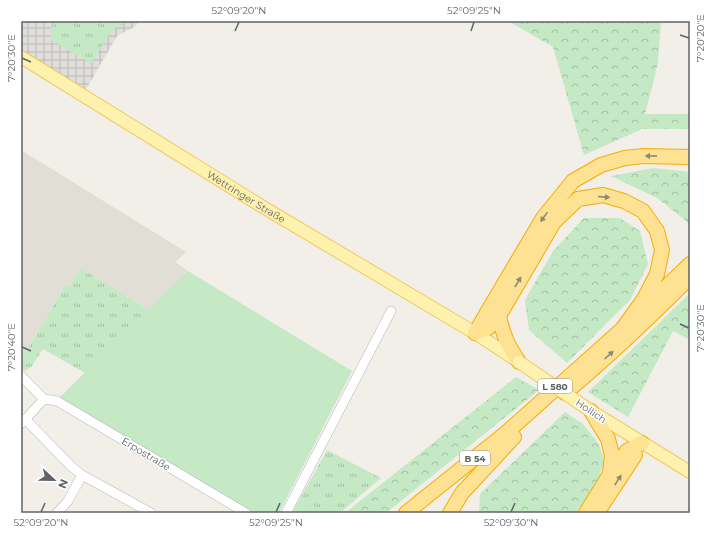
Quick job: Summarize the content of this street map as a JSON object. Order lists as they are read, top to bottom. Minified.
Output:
{"streets":{"highway":["B 54"],"main road":["Wettringer Straße","L 580","Hollich"],"street":["Erpostraße"]},"crossings":[["Wettringer Straße","Hollich"]],"north":"right","coordinates":["52°09'20\"N","52°09'25\"N","7°20'20\"E","7°20'30\"E","7°20'40\"E","52°09'30\"N"]}
